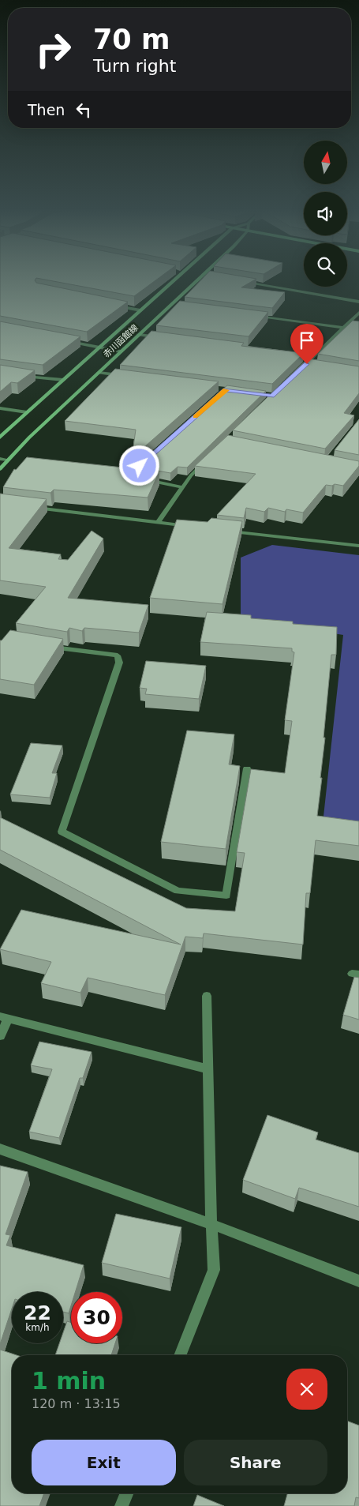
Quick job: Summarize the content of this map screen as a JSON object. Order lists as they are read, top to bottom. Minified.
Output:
{"streets":{"main road":["赤川函館線"]},"north":"top","page":{"turn":["70 m","Turn right"],"then":"Then","speed":"22 km/h","limit":"30","heading":["1 min","120 m · 13:15"],"buttons":["Exit","Share"]}}
